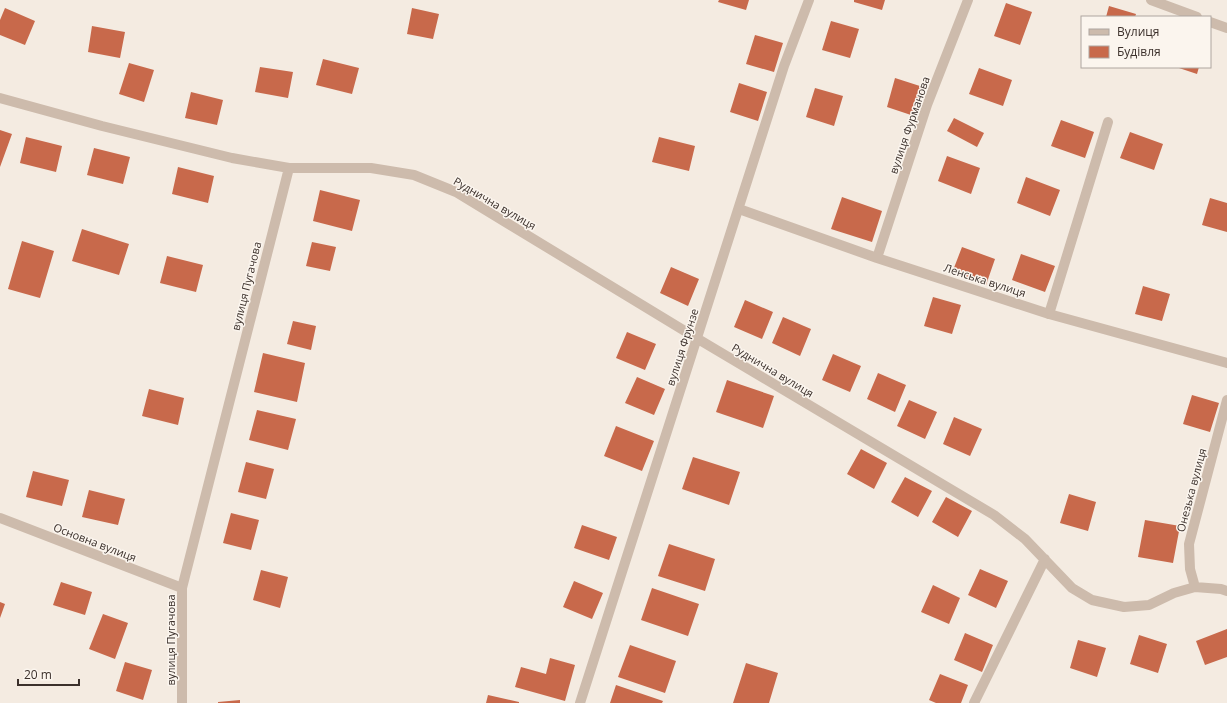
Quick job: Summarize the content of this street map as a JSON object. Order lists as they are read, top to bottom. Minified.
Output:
{"streets":{"street":["вулиця Фурманова","Руднична вулиця","Ленська вулиця","вулиця Пугачова","вулиця Фрунзе","Онезька вулиця","Основна вулиця"]},"crossings":[["вулиця Фурманова","Ленська вулиця"],["Руднична вулиця","вулиця Пугачова"],["Руднична вулиця","вулиця Фрунзе"],["Руднична вулиця","Онезька вулиця"],["Ленська вулиця","вулиця Фрунзе"],["вулиця Пугачова","Основна вулиця"]],"legend":["Вулиця","Будівля"],"scale_bar":"20 m"}
